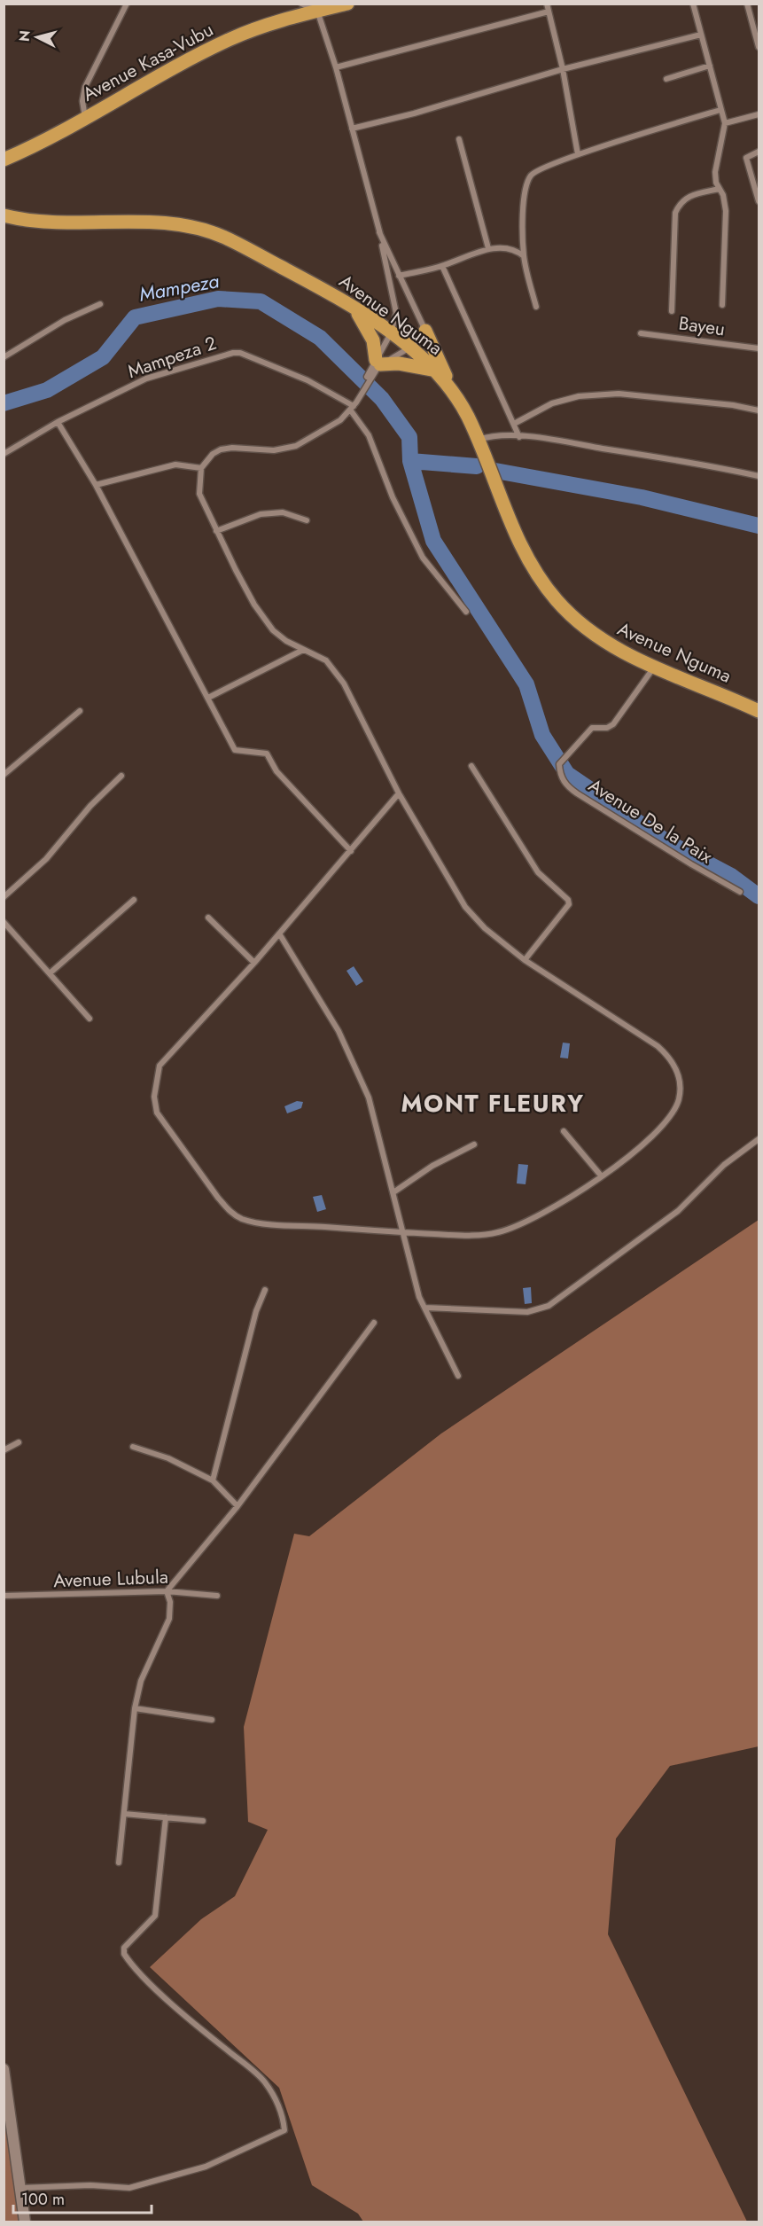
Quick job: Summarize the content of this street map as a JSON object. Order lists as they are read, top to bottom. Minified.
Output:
{"streets":{"main road":["Avenue Kasa-Vubu","Avenue Nguma"],"street":["Bayeu","Mampeza 2","Avenue De la Paix","Avenue Lubula"]},"crossings":[["Avenue Nguma","Avenue De la Paix"]],"districts":["MONT FLEURY"],"water":["Mampeza"],"scale_bar":"100 m","north":"left"}
